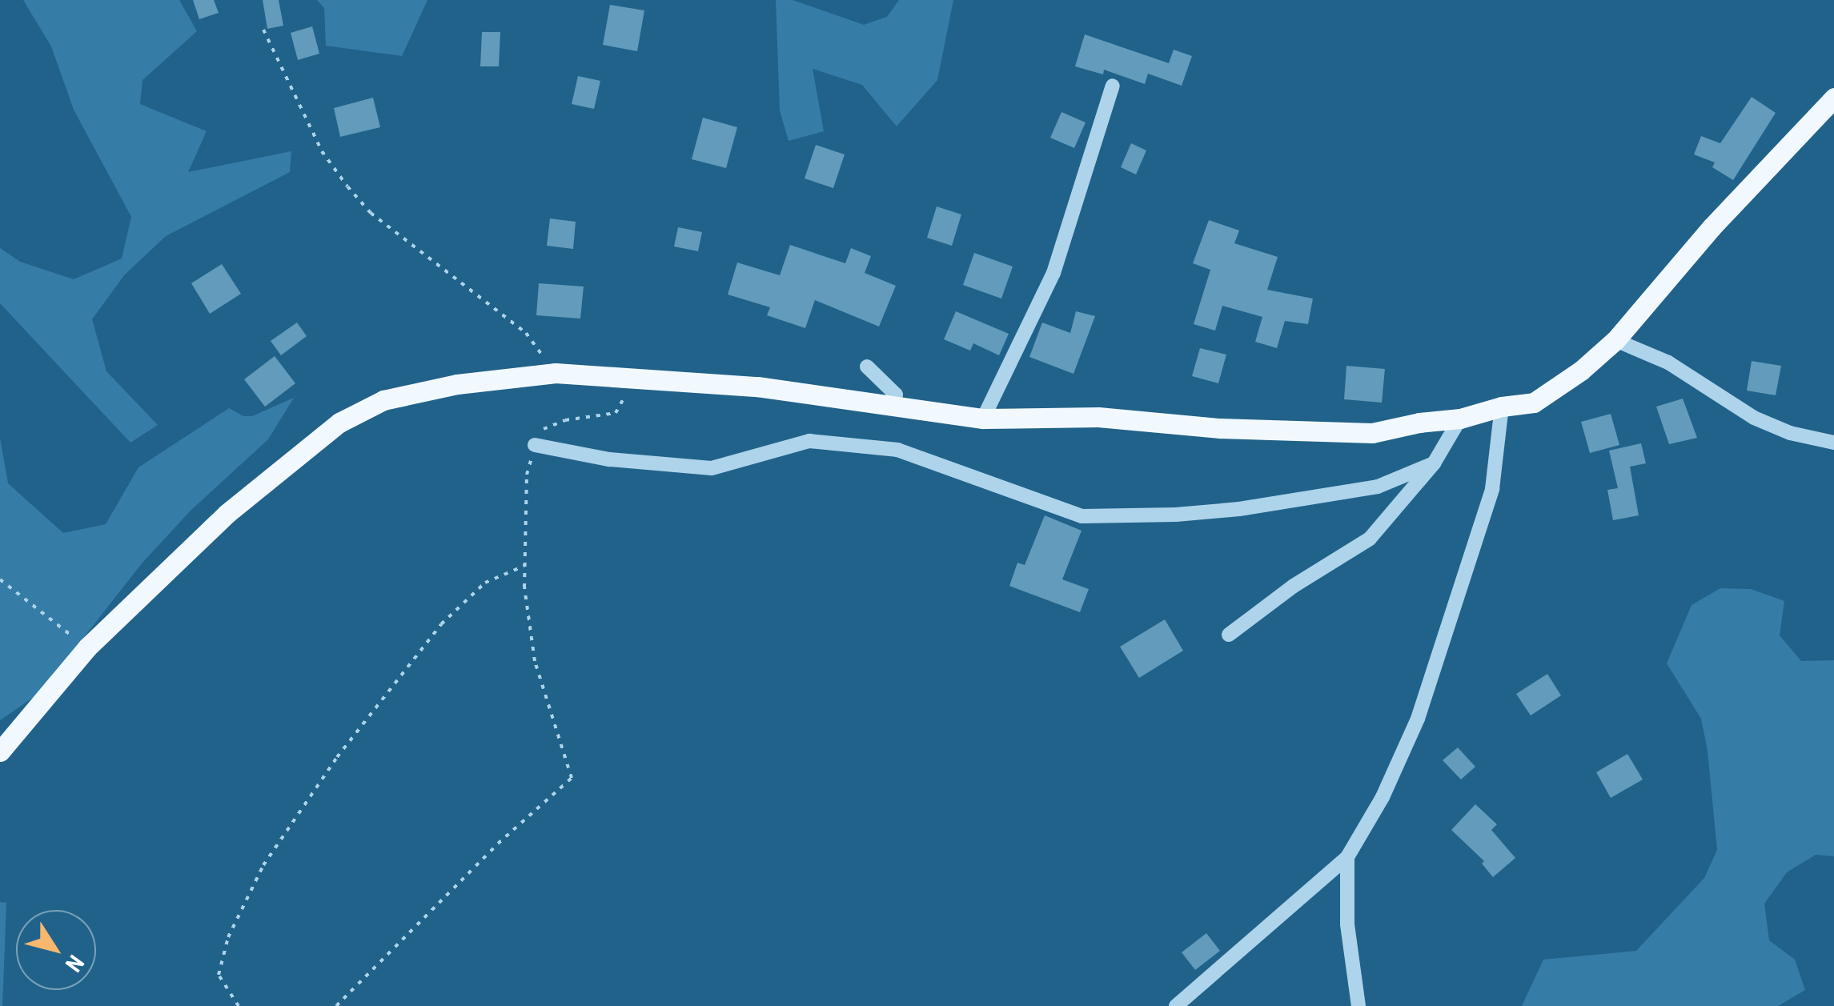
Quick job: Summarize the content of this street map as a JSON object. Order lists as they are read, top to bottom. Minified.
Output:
{"north":"bottom right"}
